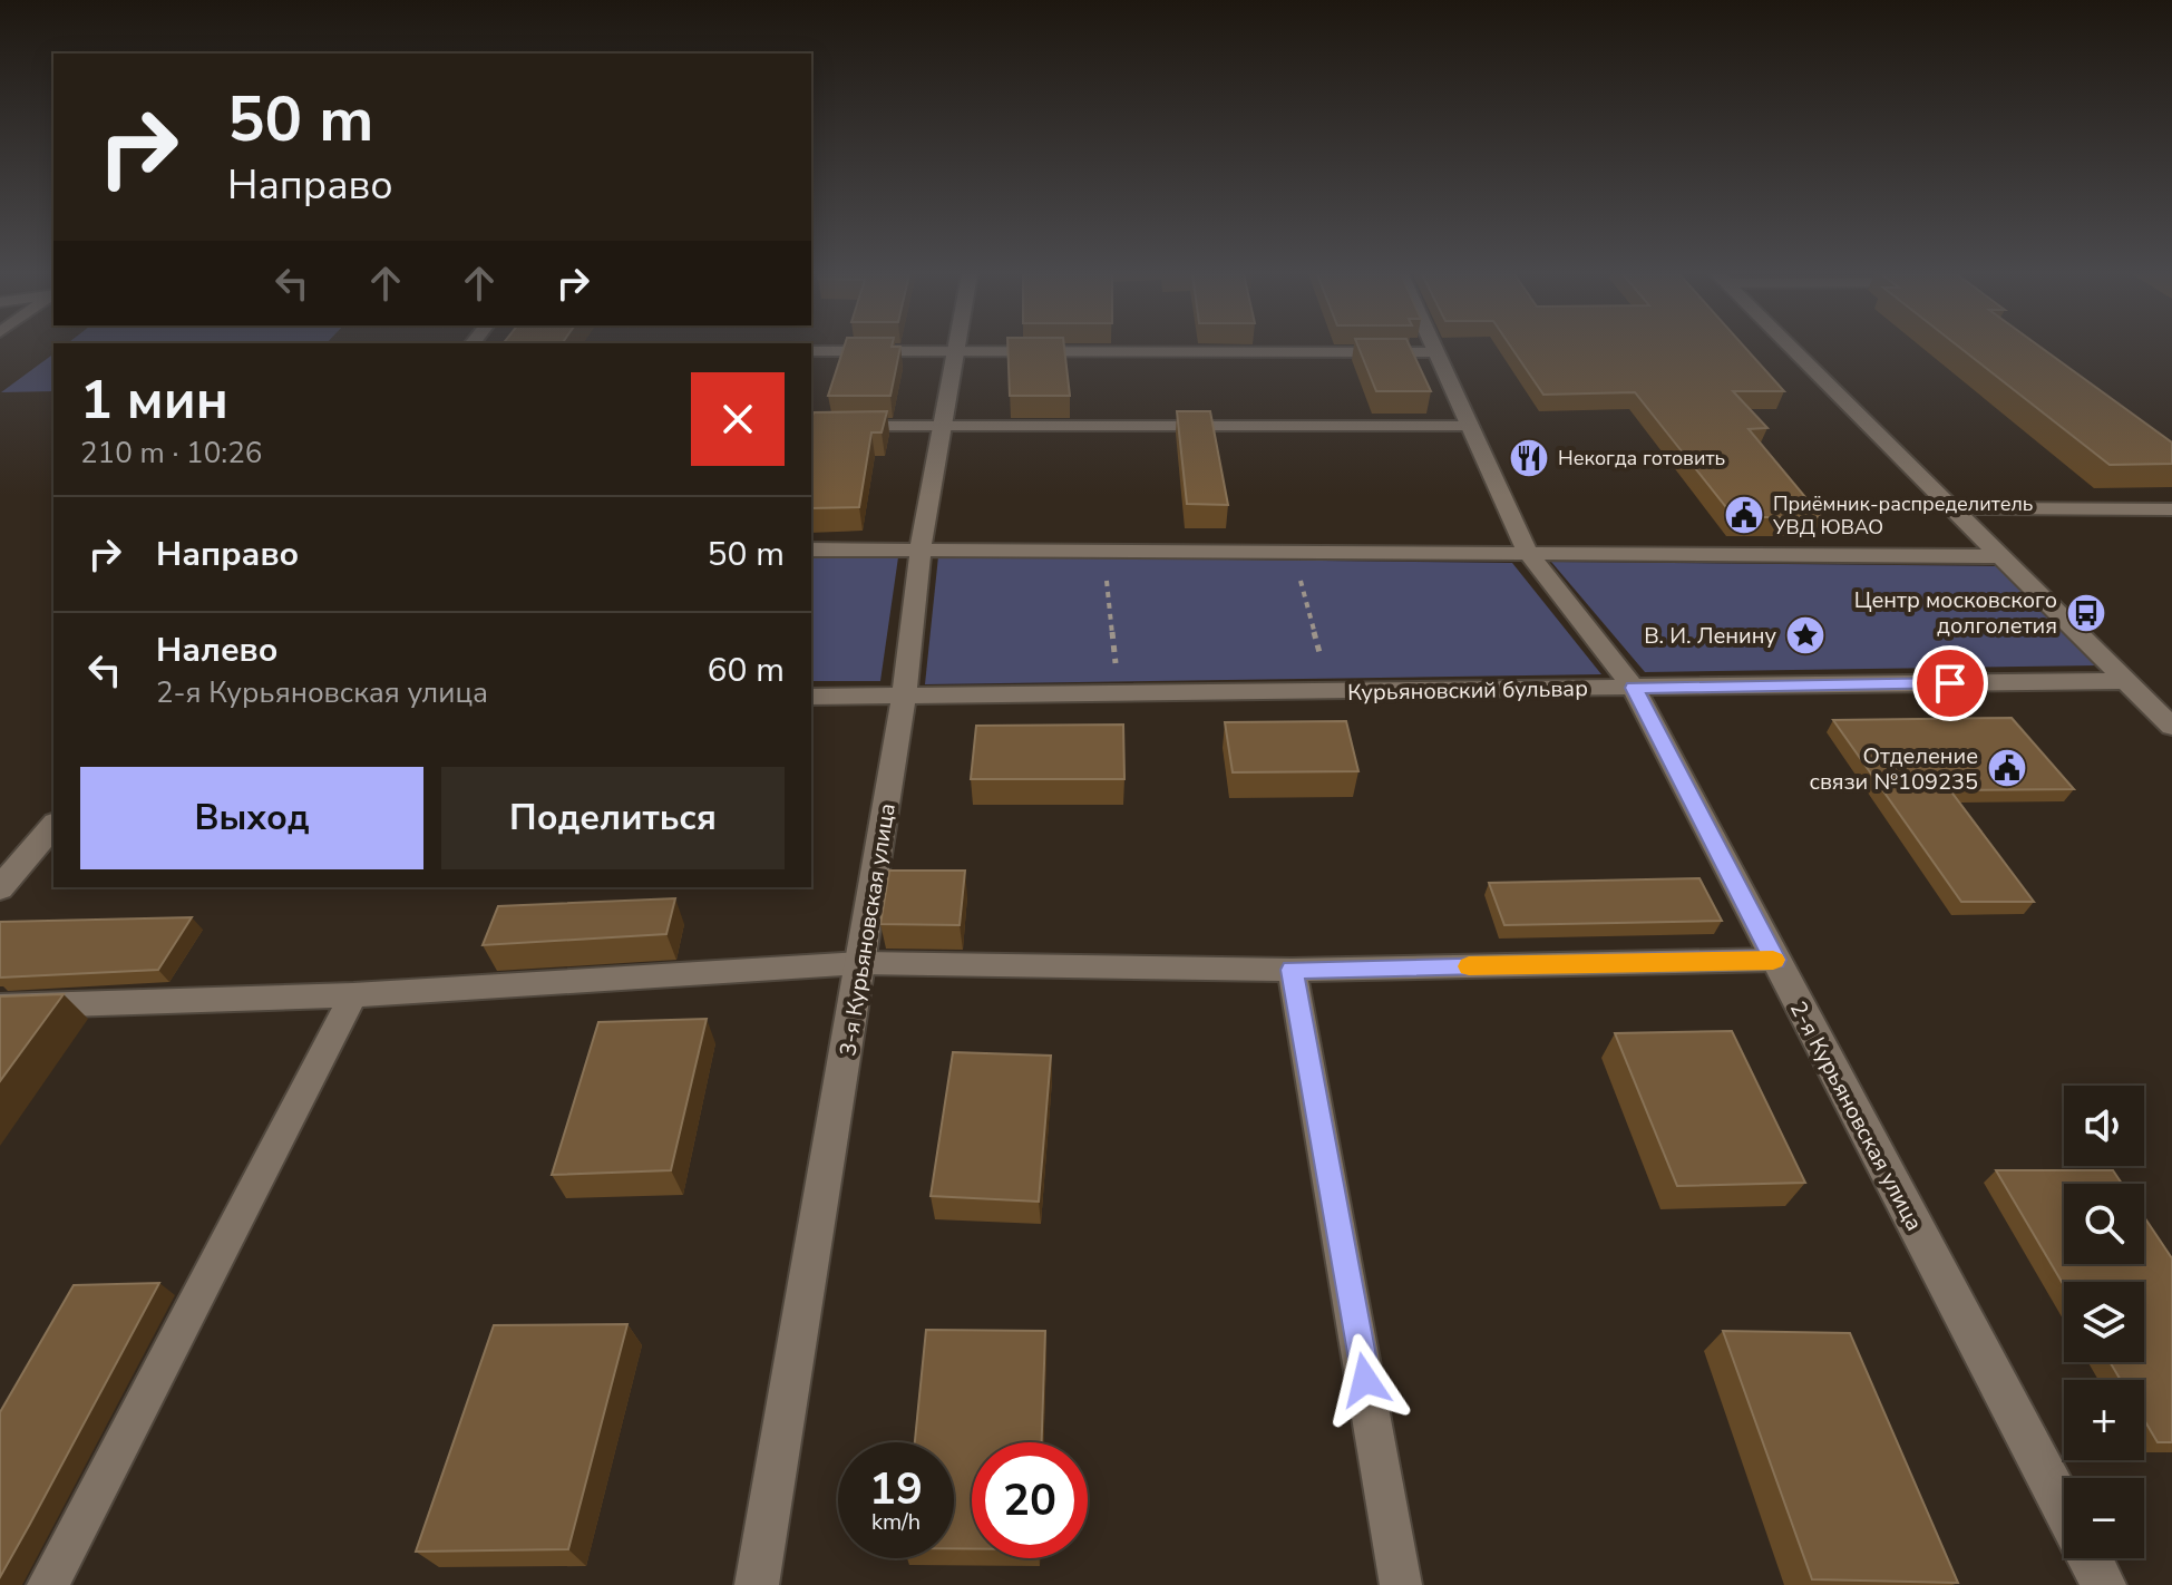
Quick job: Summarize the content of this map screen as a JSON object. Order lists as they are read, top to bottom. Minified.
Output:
{"streets":{"street":["Курьяновский бульвар","3-я Курьяновская улица","2-я Курьяновская улица"]},"crossings":[["Курьяновский бульвар","3-я Курьяновская улица"],["Курьяновский бульвар","2-я Курьяновская улица"]],"places":{"restaurant":["Некогда готовить"],"public building":["Приёмник-распределитель УВД ЮВАО","Отделение связи №109235"],"bus stop":["Центр московского долголетия"],"place":["В. И. Ленину"]},"page":{"turn":["50 m","Направо"],"heading":["1 мин","210 m · 10:26"],"list":[{"name":"Направо","value":"50 m"},{"name":"Налево","note":"2-я Курьяновская улица","value":"60 m"}],"buttons":["Выход","Поделиться"],"map_buttons":["+","−"],"speed":"19 km/h","limit":"20"}}
